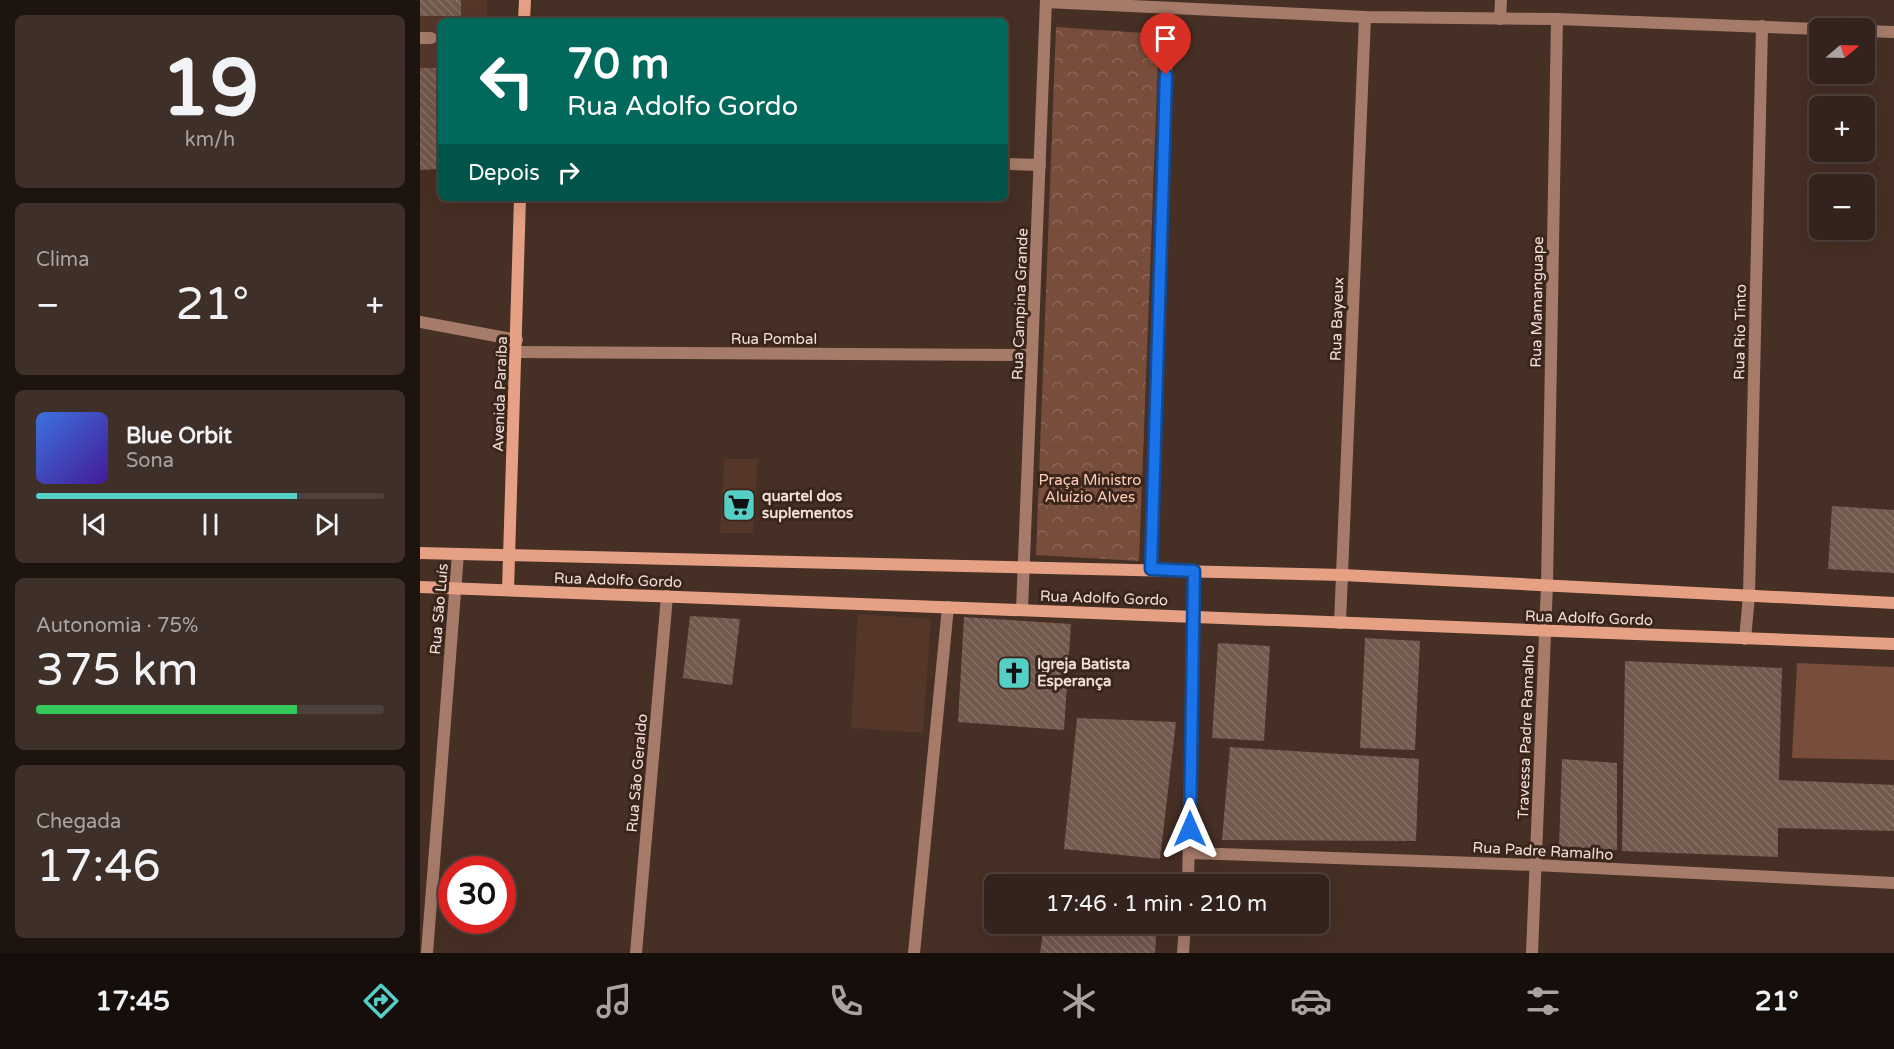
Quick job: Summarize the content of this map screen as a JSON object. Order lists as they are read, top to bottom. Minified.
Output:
{"streets":{"main road":["Avenida Paraíba","Rua Adolfo Gordo"],"street":["Rua Mamanguape","Rua Campina Grande","Rua Bayeux","Rua Rio Tinto","Rua Pombal","Rua São Luís","Travessa Padre Ramalho","Rua São Geraldo","Rua Padre Ramalho"]},"crossings":[["Rua Mamanguape","Rua Adolfo Gordo"],["Rua Mamanguape","Travessa Padre Ramalho"],["Rua Campina Grande","Rua Pombal"],["Rua Campina Grande","Rua Adolfo Gordo"],["Rua Bayeux","Rua Adolfo Gordo"],["Rua Rio Tinto","Rua Adolfo Gordo"],["Rua Pombal","Avenida Paraíba"],["Avenida Paraíba","Rua Adolfo Gordo"],["Rua Adolfo Gordo","Rua São Luís"],["Rua Adolfo Gordo","Travessa Padre Ramalho"],["Rua Adolfo Gordo","Rua São Geraldo"],["Travessa Padre Ramalho","Rua Padre Ramalho"]],"parks":["Praça Ministro Aluízio Alves"],"places":{"supermarket":["quartel dos suplementos"],"church":["Igreja Batista Esperança"]},"north":"right","page":{"tile":[["19","km/h"],"Clima",["Autonomia · 75%","375 km"],["Chegada","17:46"]],"map_buttons":["+","−"],"turn":["70 m","Rua Adolfo Gordo"],"then":"Depois","heat":["−","21°","+"],"song":["Blue Orbit","Sona"],"limit":"30","trip":"17:46 · 1 min · 210 m","tabs":["17:45","21°"]}}
